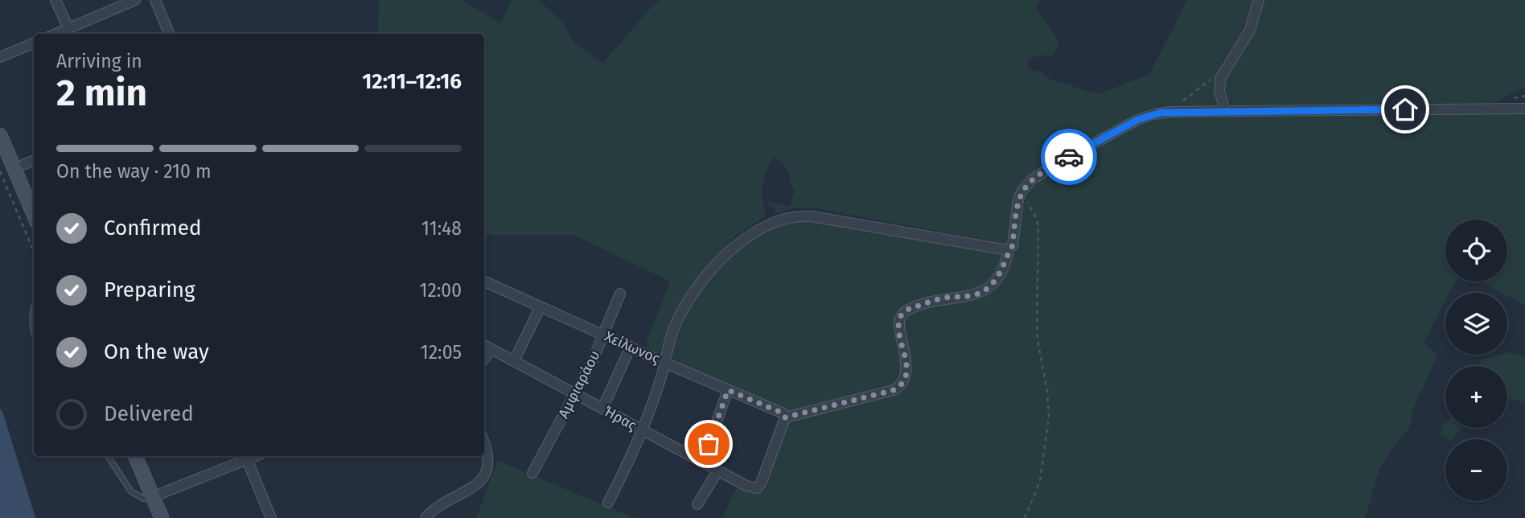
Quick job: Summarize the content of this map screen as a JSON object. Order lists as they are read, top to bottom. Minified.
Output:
{"streets":{"street":["Χείλωνος","Αμφιαράου","Ήρας"]},"crossings":[["Χείλωνος","Αμφιαράου"],["Χείλωνος","Ήρας"],["Αμφιαράου","Ήρας"]],"page":{"heading":["2 min","Arriving in","12:11–12:16"],"bar":"On the way · 210 m","list":[["Confirmed","11:48"],["Preparing","12:00"],["On the way","12:05"],"Delivered"],"map_buttons":["+","−"]}}
